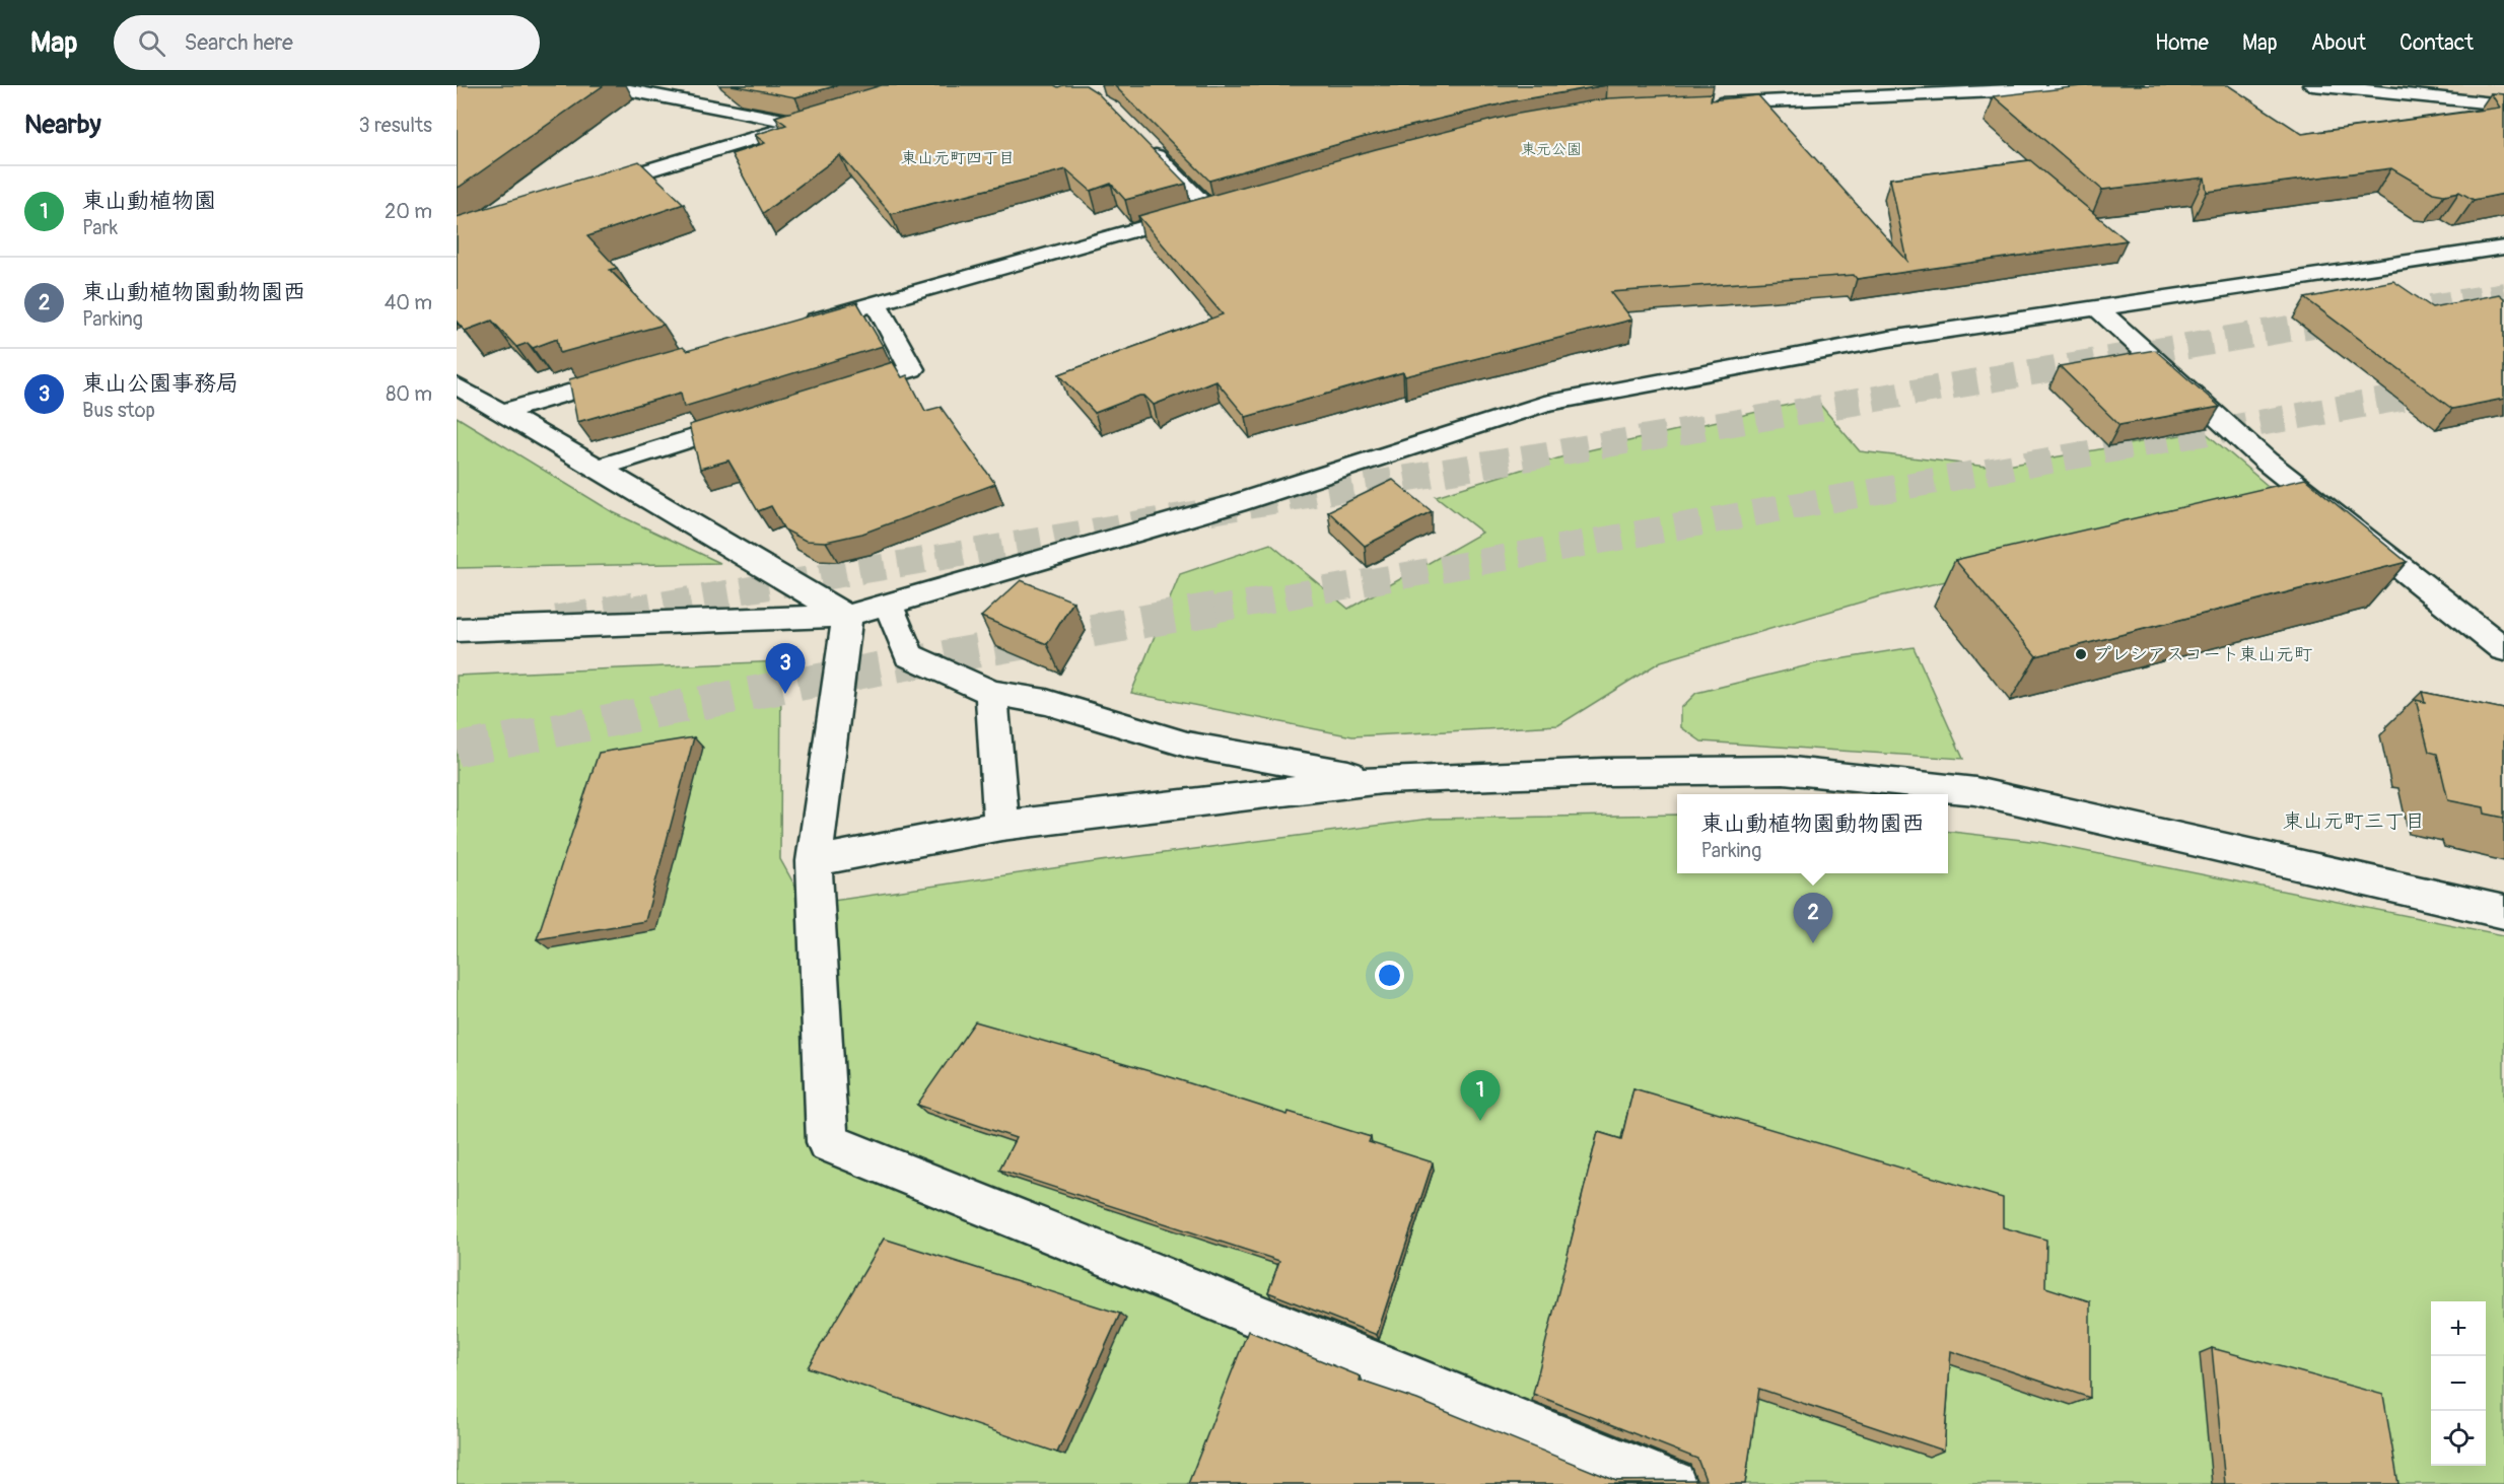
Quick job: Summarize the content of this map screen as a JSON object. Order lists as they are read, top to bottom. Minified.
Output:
{"districts":["東山元町四丁目","東山元町三丁目"],"parks":["東元公園"],"places":["プレシアスコート東山元町"],"page":{"header":"Map","search":"Search here","nav":["Home","Map","About","Contact"],"heading":["Nearby","3 results"],"list":[{"mark":"1","name":"東山動植物園","note":"Park","value":"20 m"},{"mark":"2","name":"東山動植物園動物園西","note":"Parking","value":"40 m"},{"mark":"3","name":"東山公園事務局","note":"Bus stop","value":"80 m"}],"pins":["3","2","1"],"popup":["東山動植物園動物園西","Parking"],"map_buttons":["+","−"]}}
